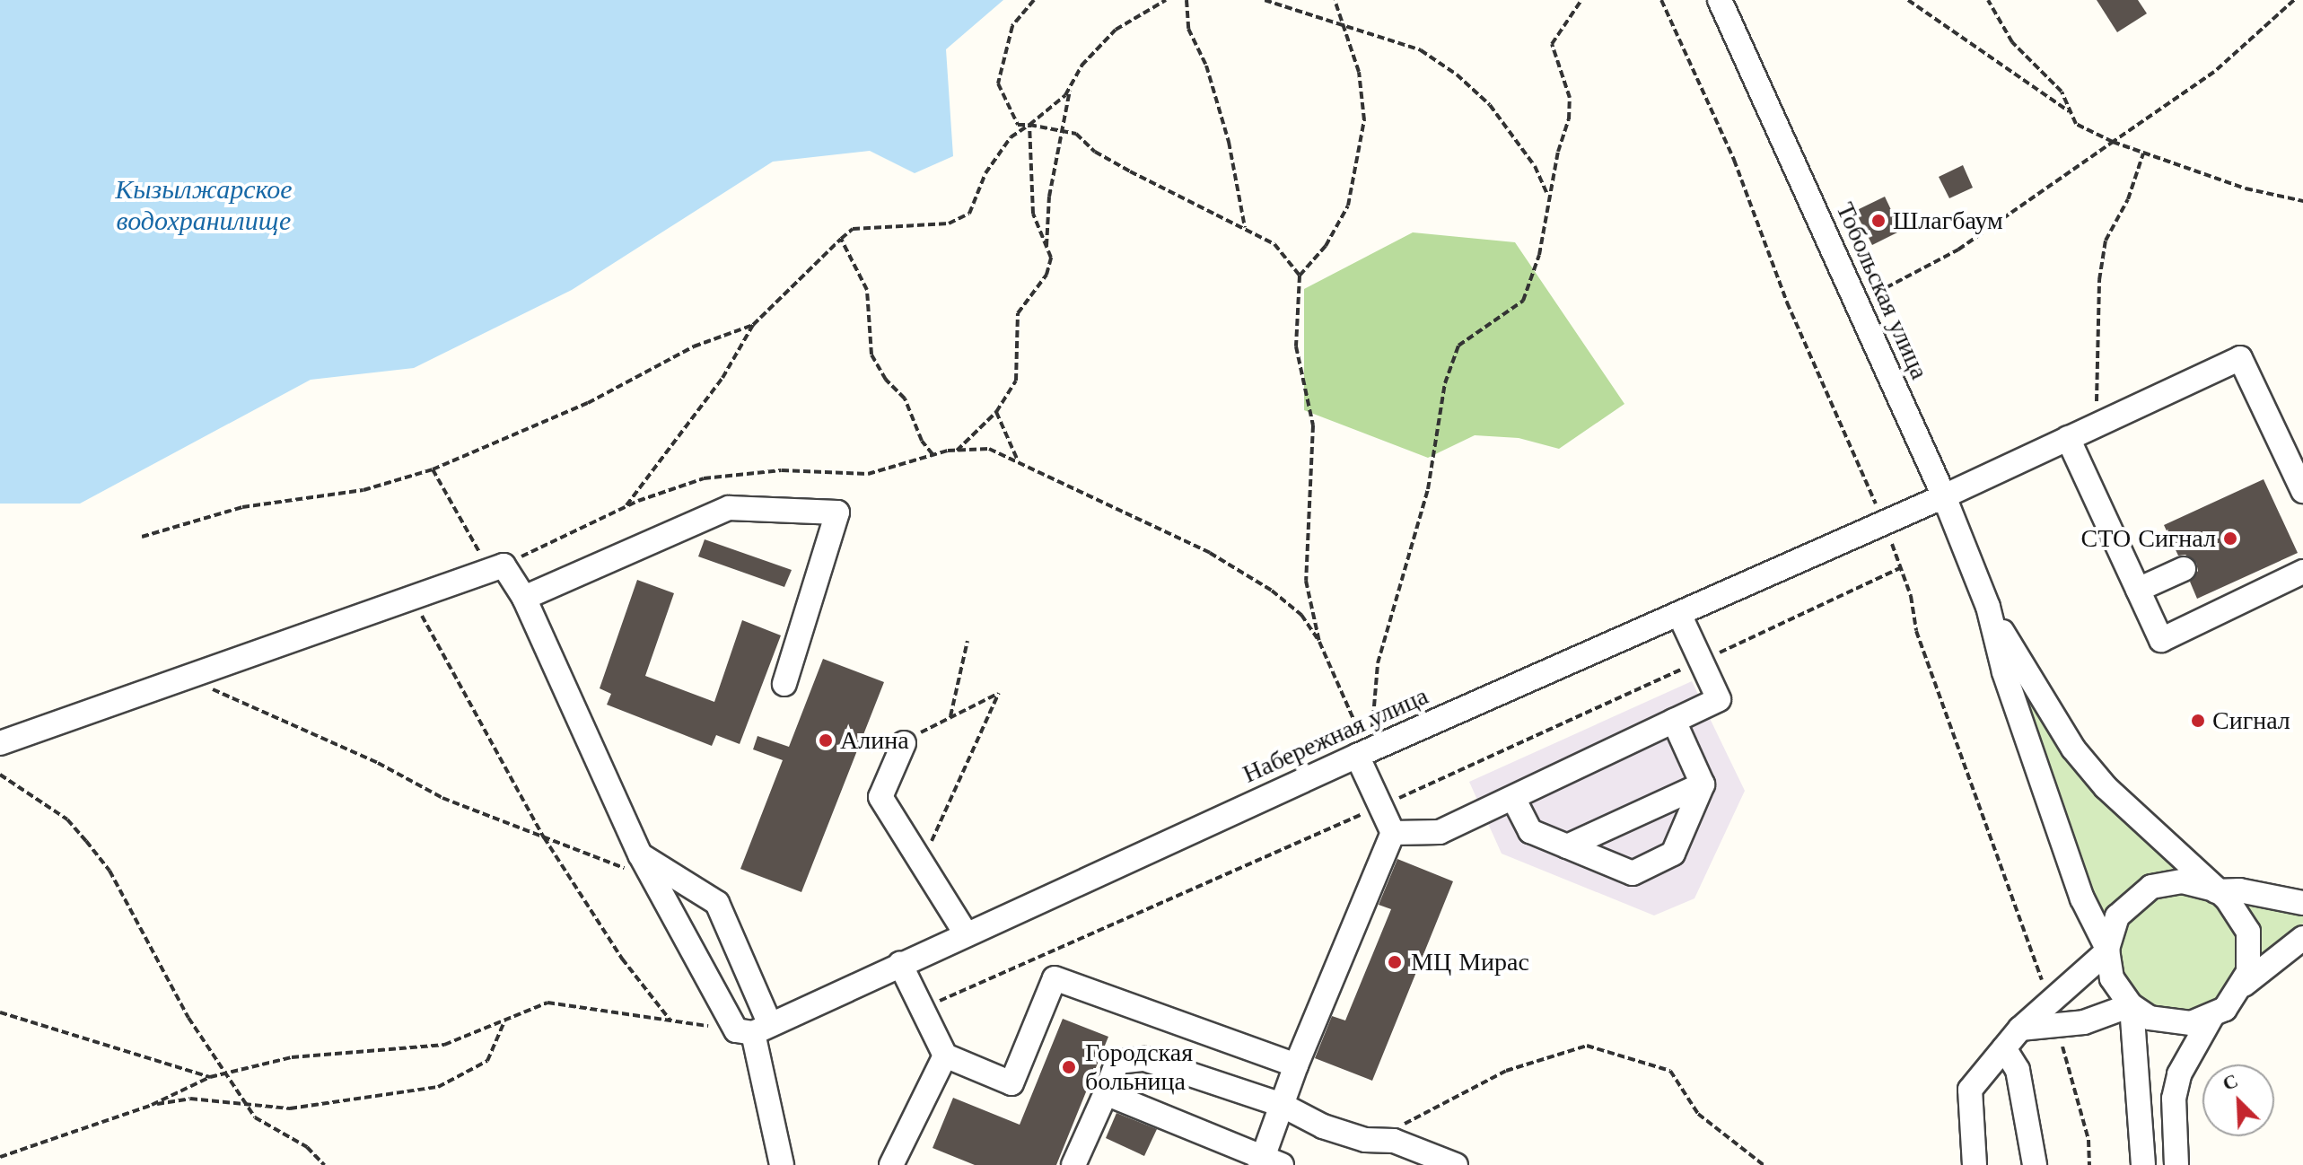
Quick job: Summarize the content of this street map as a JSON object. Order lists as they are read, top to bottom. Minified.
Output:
{"streets":{"street":["Тобольская улица","Набережная улица"]},"crossings":[["Тобольская улица","Набережная улица"]],"water":["Кызылжарское водохранилище"],"places":["Шлагбаум","СТО Сигнал","Сигнал","Алина","МЦ Мирас","Городская больница"],"north":"top left"}
